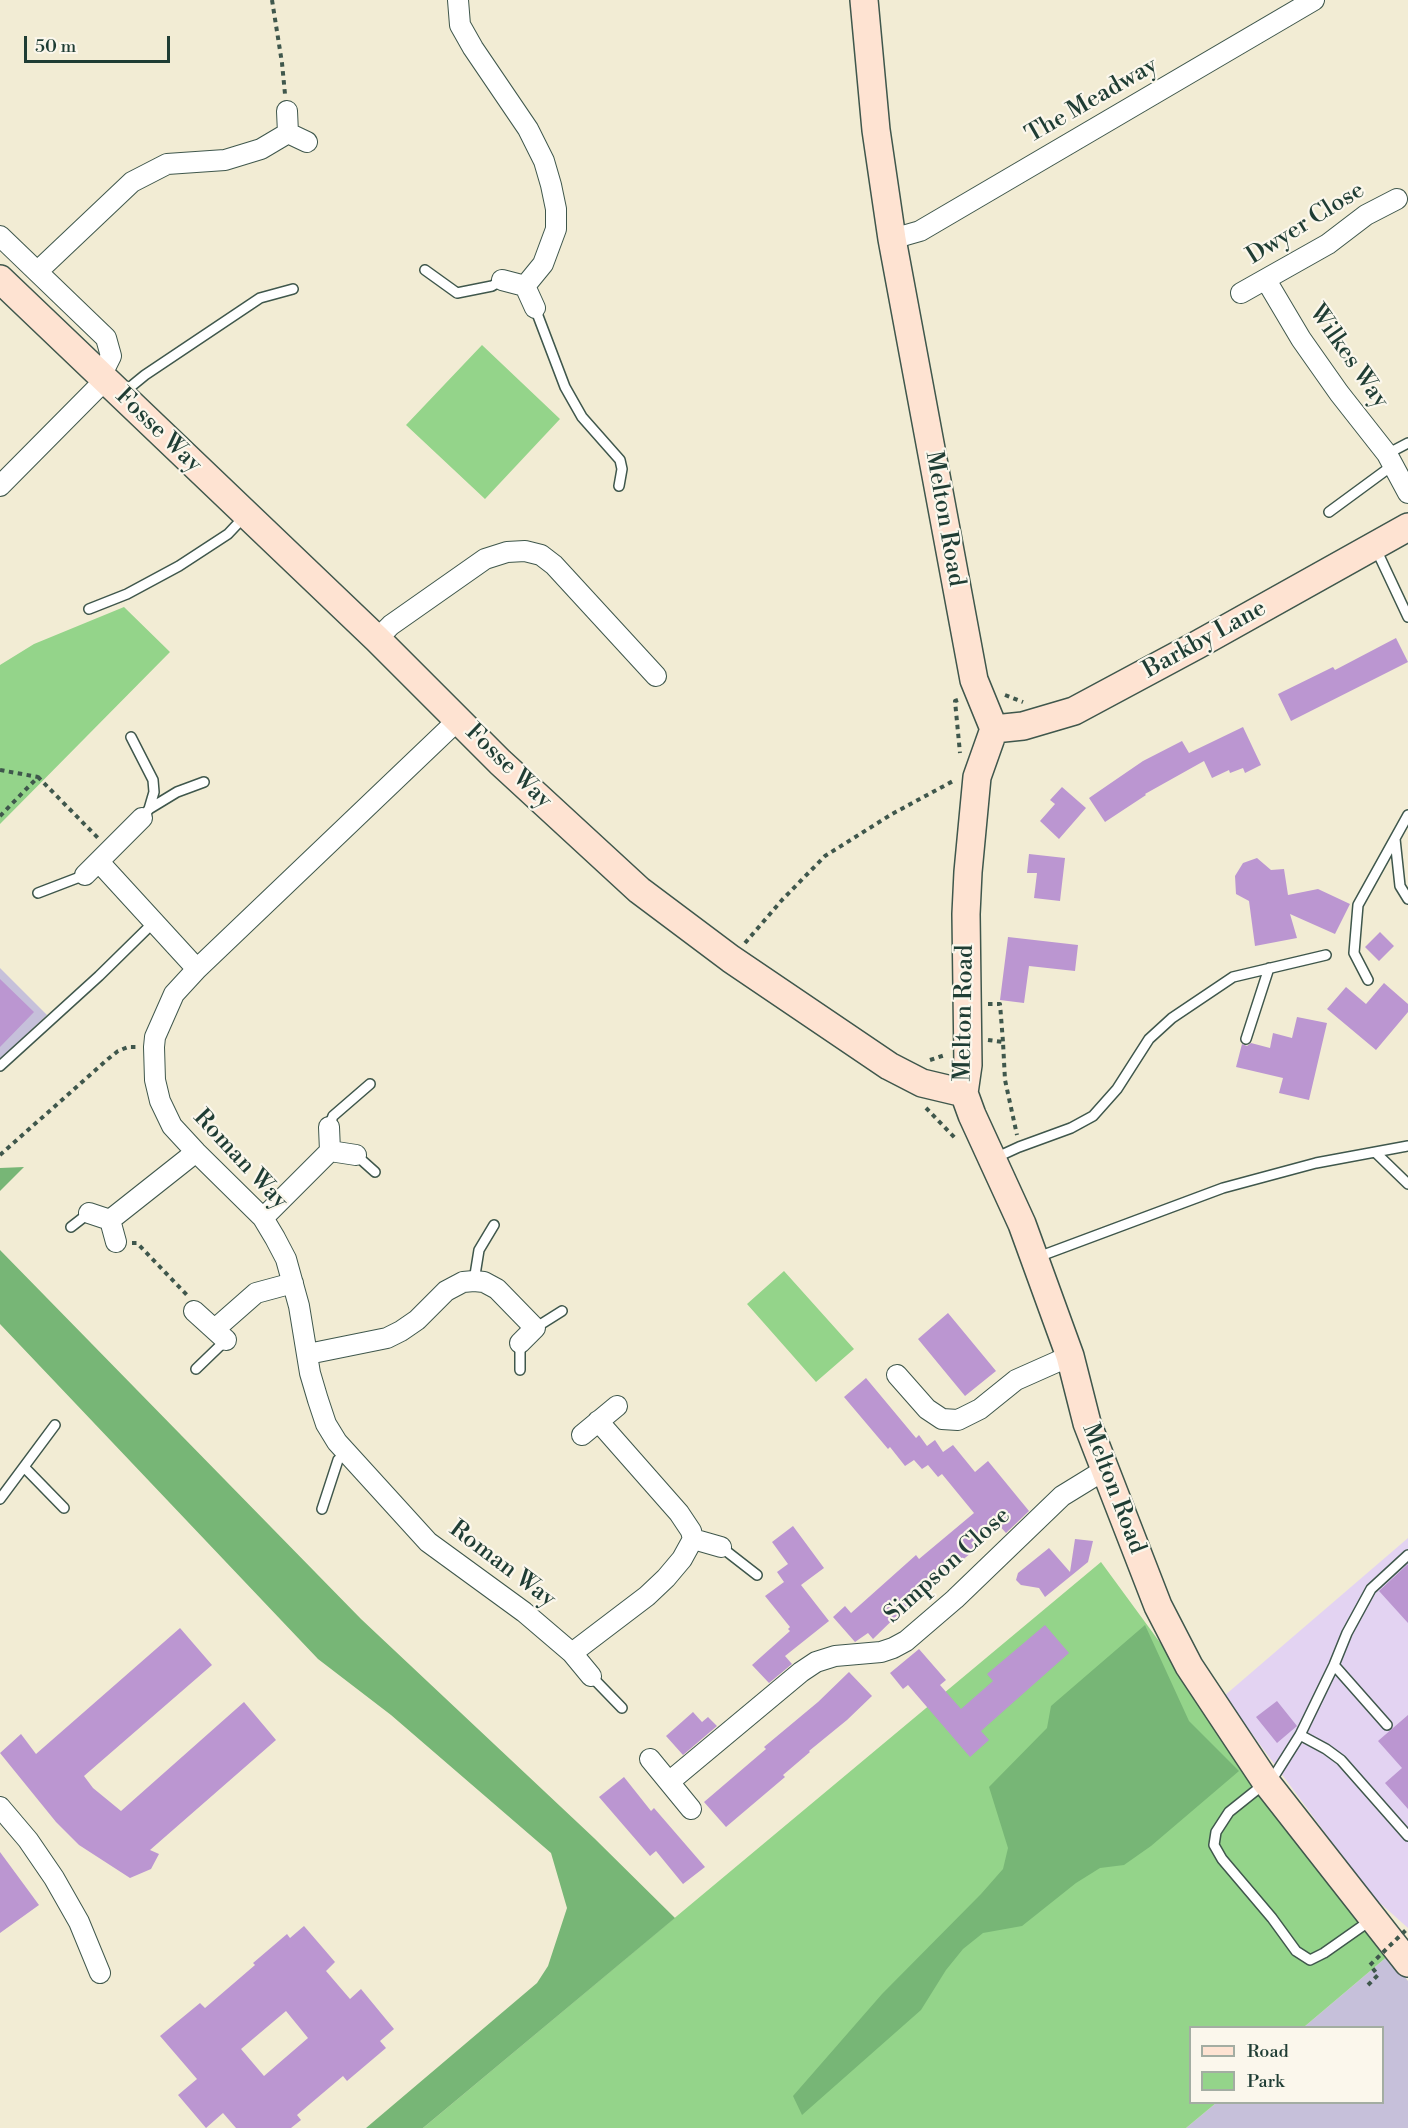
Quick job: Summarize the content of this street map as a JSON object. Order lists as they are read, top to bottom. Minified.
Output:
{"streets":{"street":["The Meadway","Dwyer Close","Wilkes Way","Fosse Way","Melton Road","Barkby Lane","Roman Way","Simpson Close"]},"crossings":[["The Meadway","Melton Road"],["Dwyer Close","Wilkes Way"],["Fosse Way","Melton Road"],["Fosse Way","Roman Way"],["Melton Road","Barkby Lane"],["Melton Road","Simpson Close"]],"legend":["Road","Park"],"scale_bar":"50 m"}
